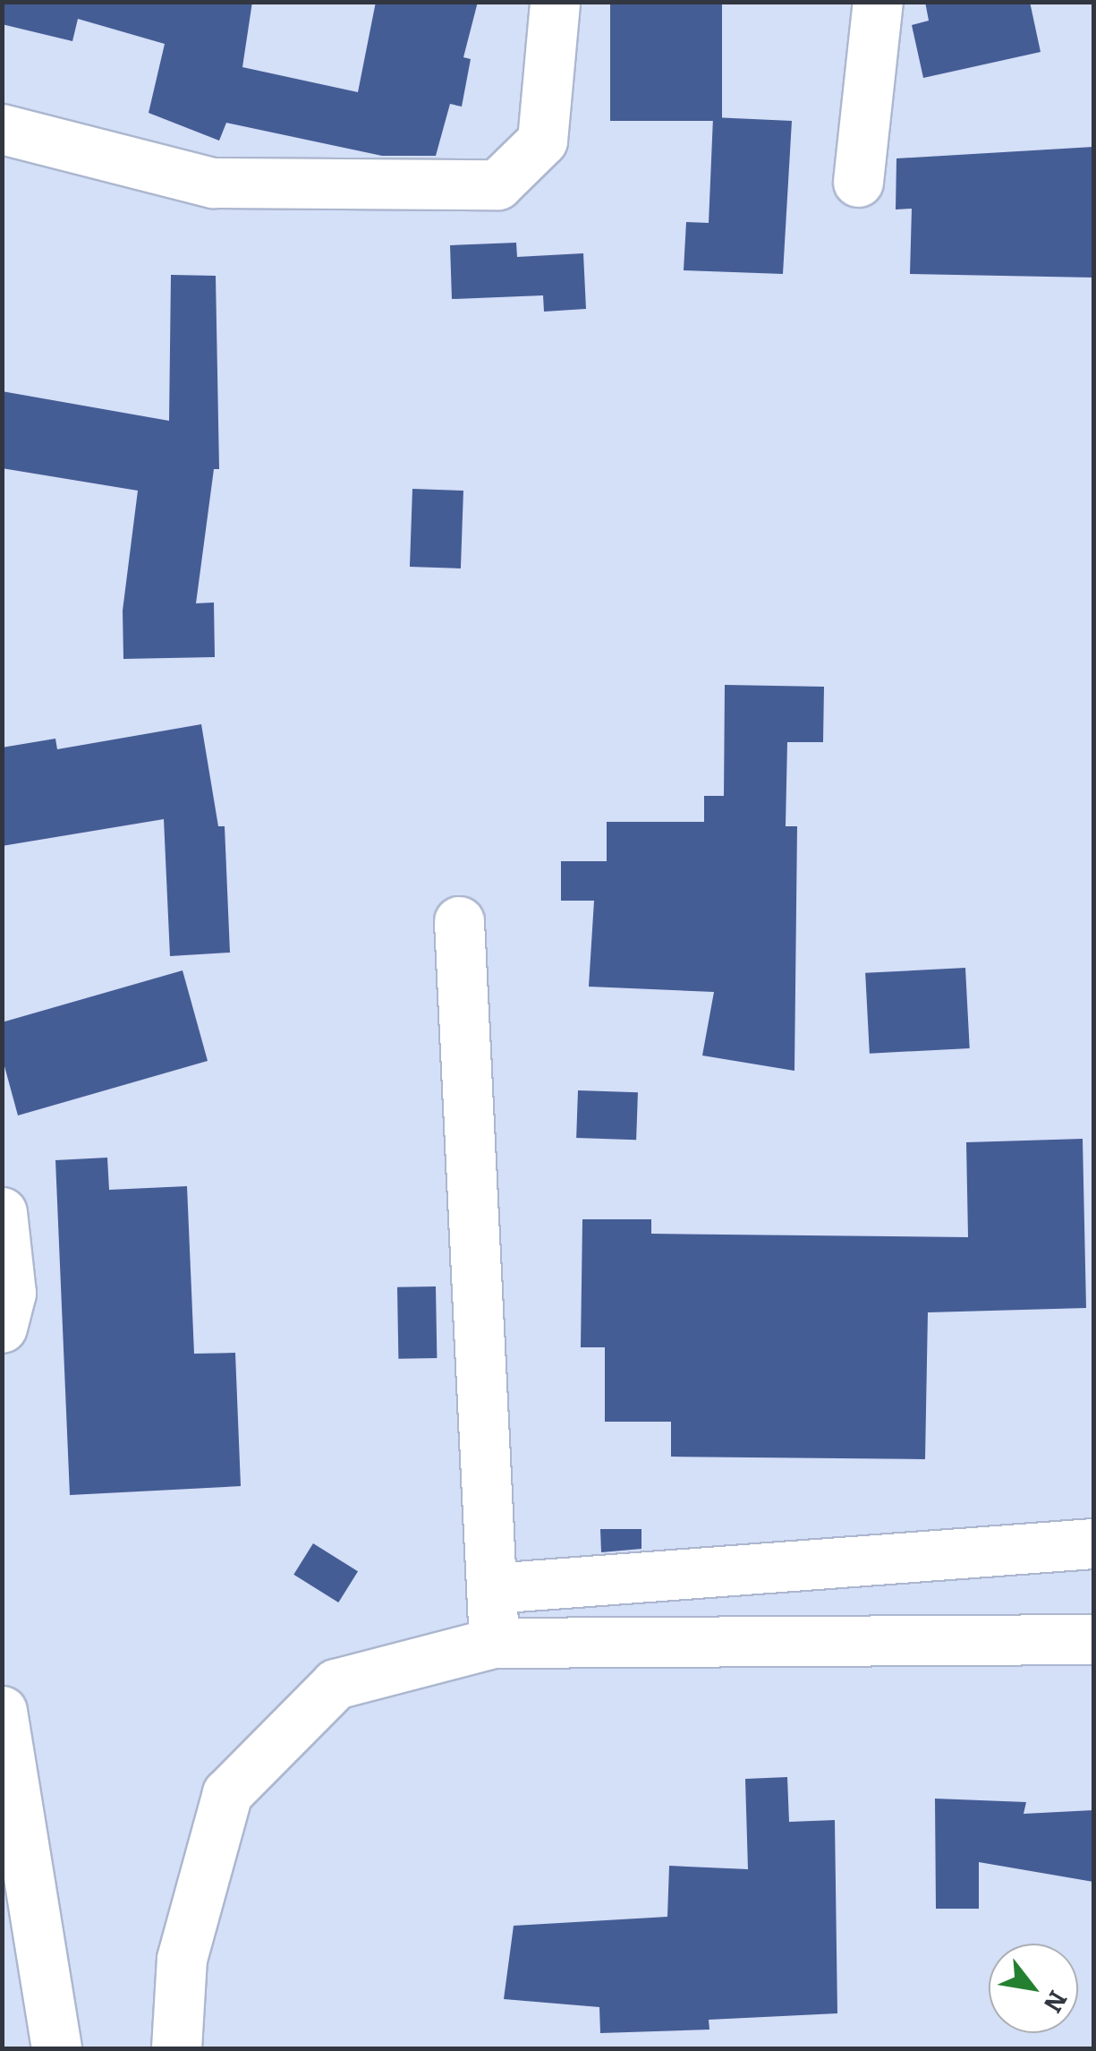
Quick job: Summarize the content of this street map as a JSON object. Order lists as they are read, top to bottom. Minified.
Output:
{"north":"bottom right"}
